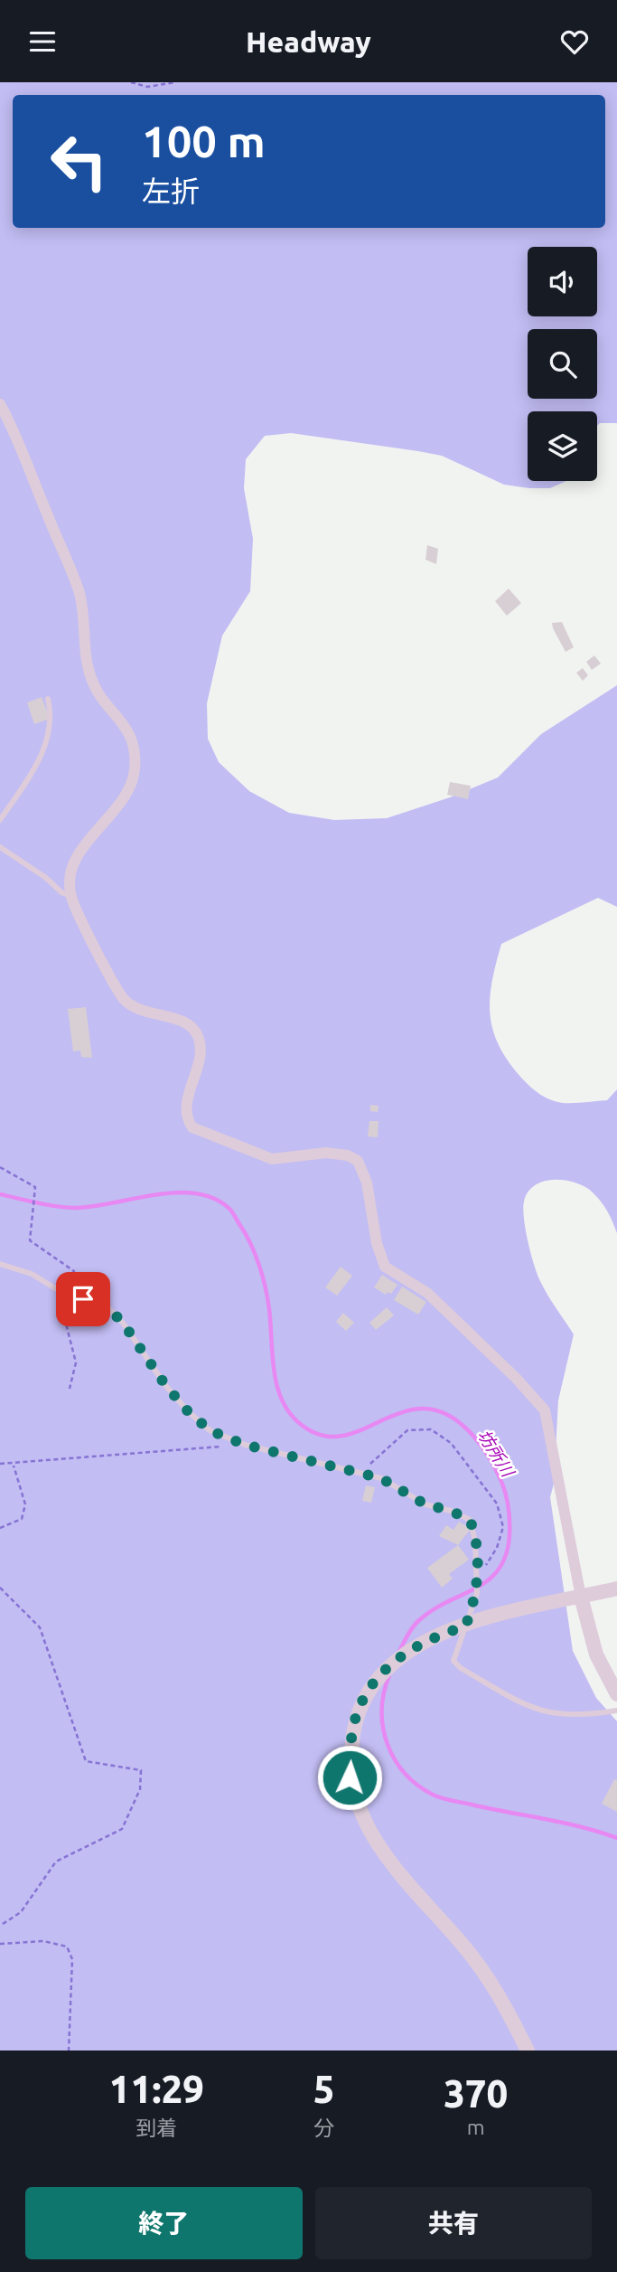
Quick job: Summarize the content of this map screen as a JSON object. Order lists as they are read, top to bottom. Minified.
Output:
{"water":["坊所川"],"page":{"header":"Headway","turn":["100 m","左折"],"eta":["11:29","到着","5","分","370","m"],"buttons":["終了","共有"]}}
